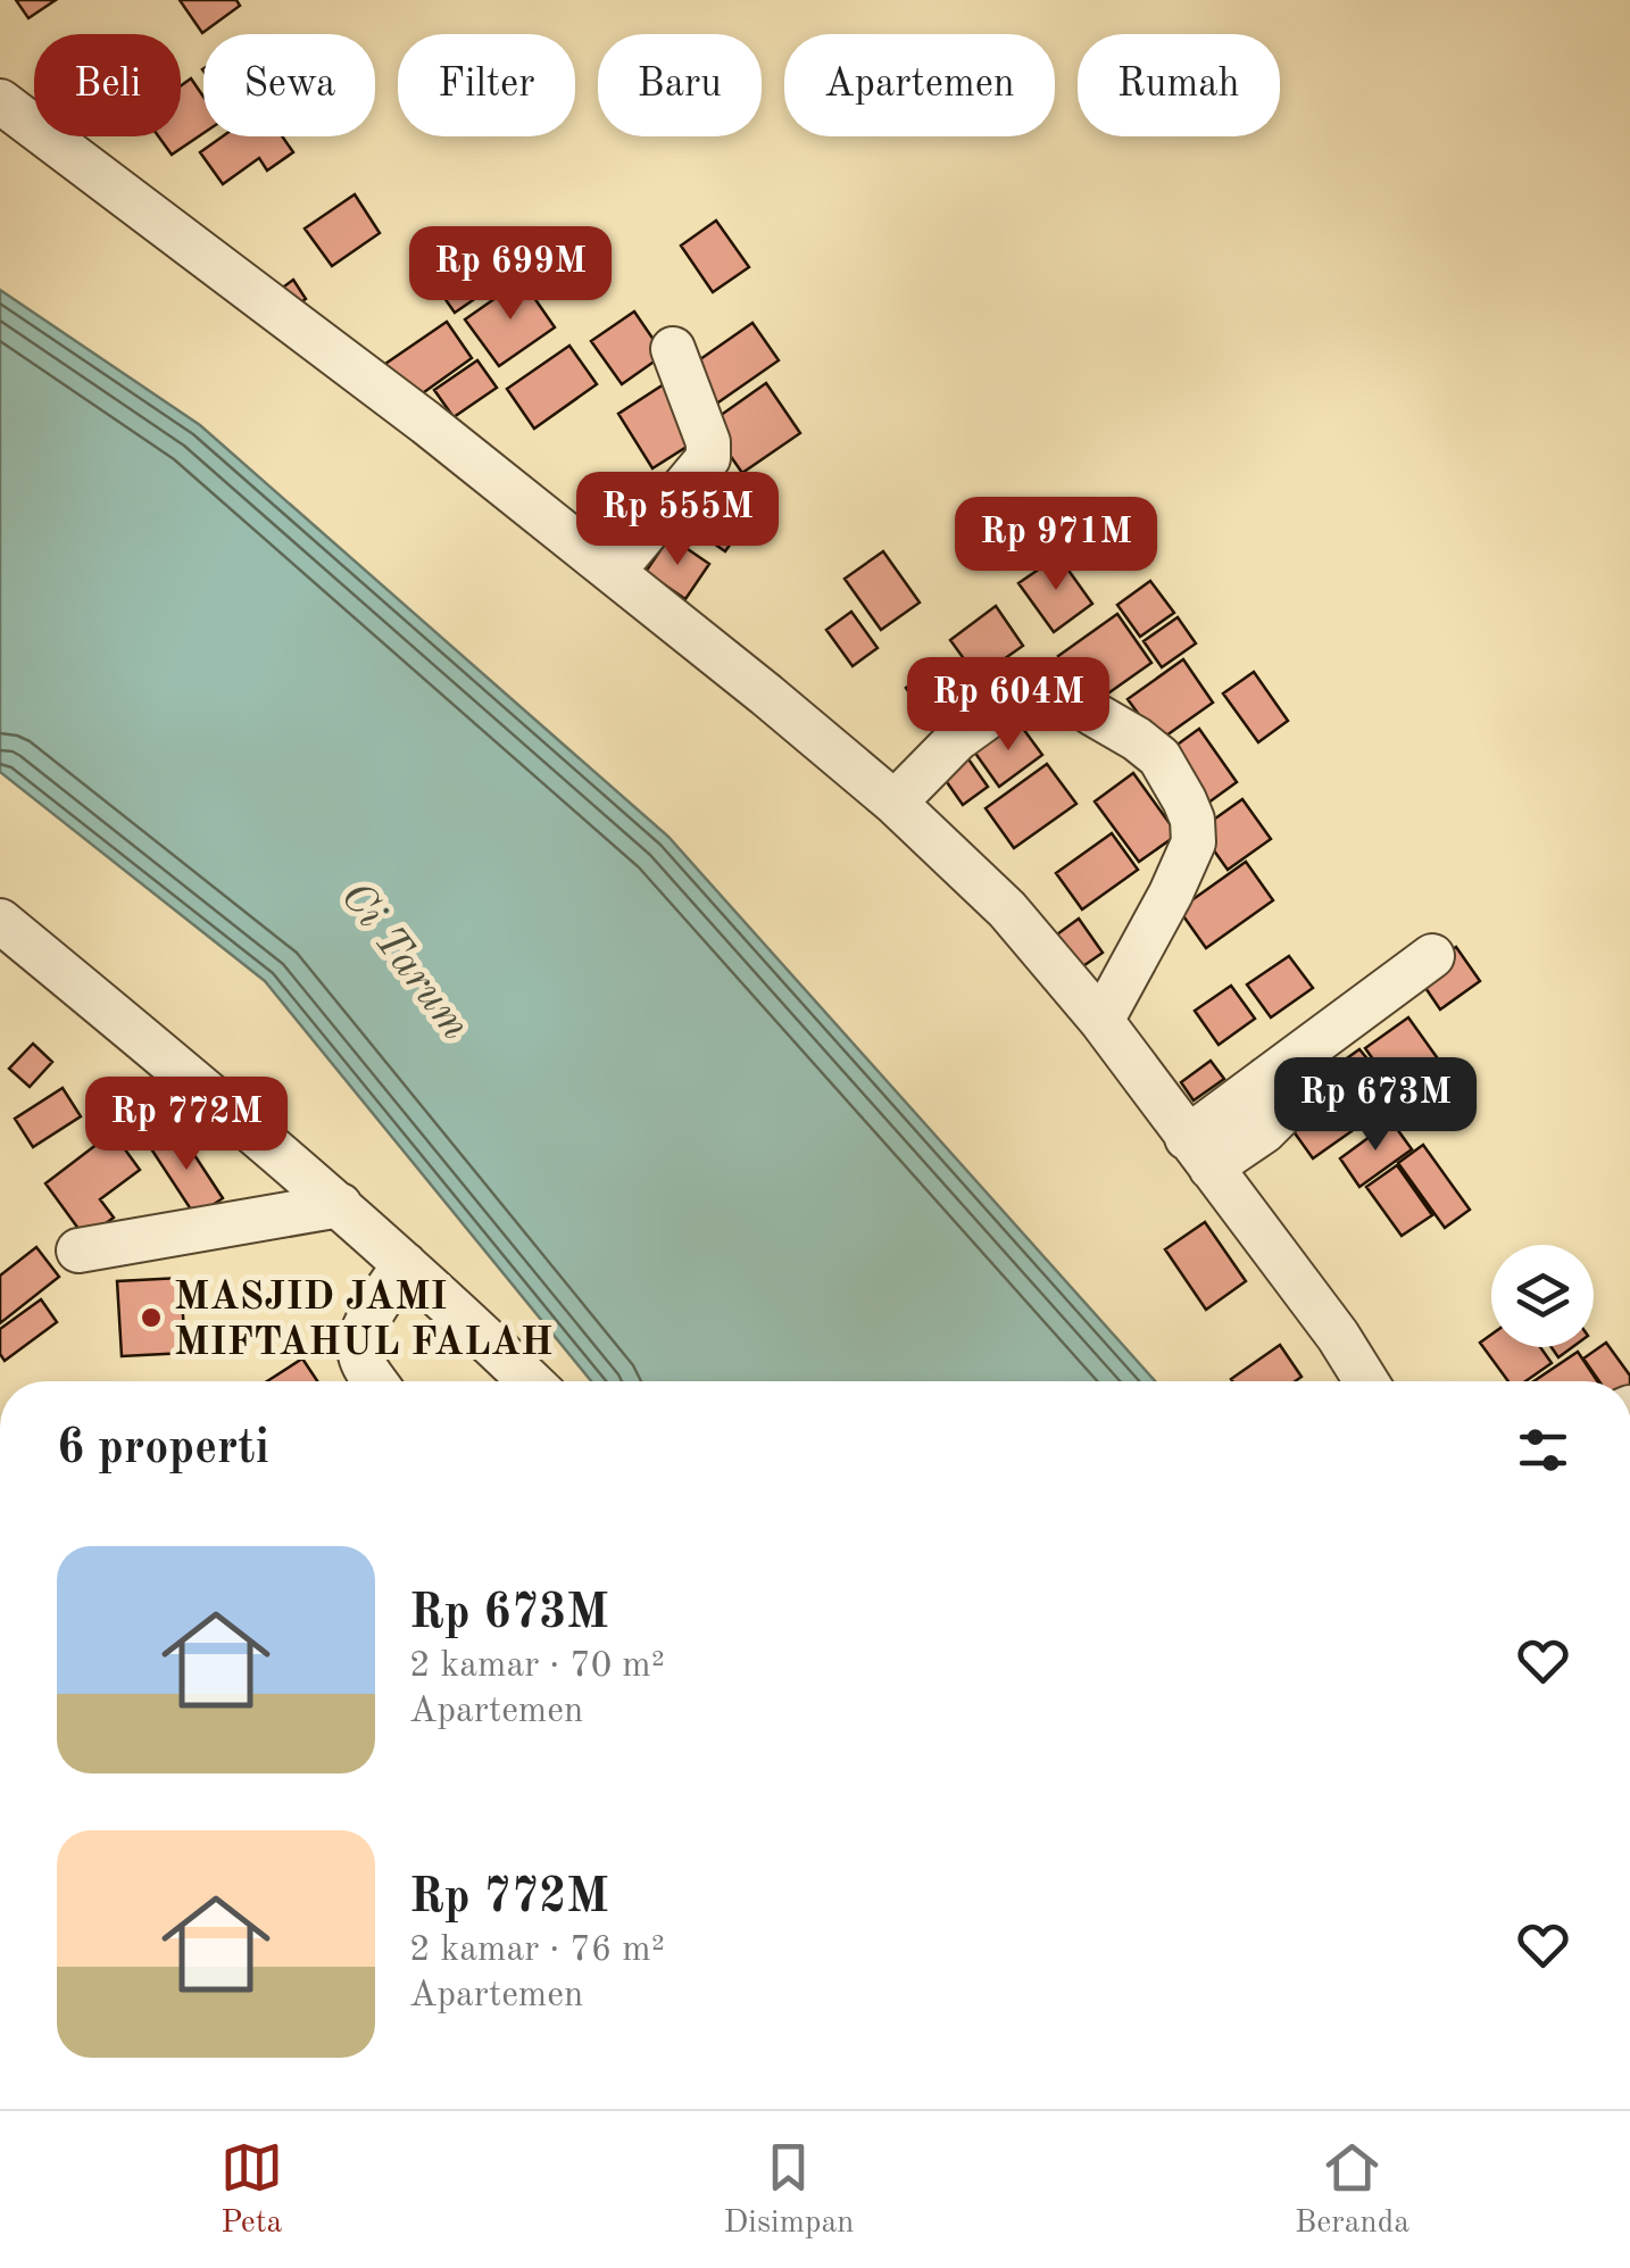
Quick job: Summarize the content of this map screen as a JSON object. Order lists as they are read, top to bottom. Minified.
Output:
{"water":["Ci Tarum"],"places":["MASJID JAMI MIFTAHUL FALAH"],"page":{"chip":["Beli","Sewa","Filter","Baru","Apartemen","Rumah"],"price":["Rp 699M","Rp 555M","Rp 971M","Rp 604M","Rp 673M","Rp 772M"],"heading":"6 properti","list":[{"name":"Rp 673M","note":"2 kamar · 70 m² · Apartemen"},{"name":"Rp 772M","note":"2 kamar · 76 m² · Apartemen"}],"tabs":["Peta","Disimpan","Beranda"]}}
